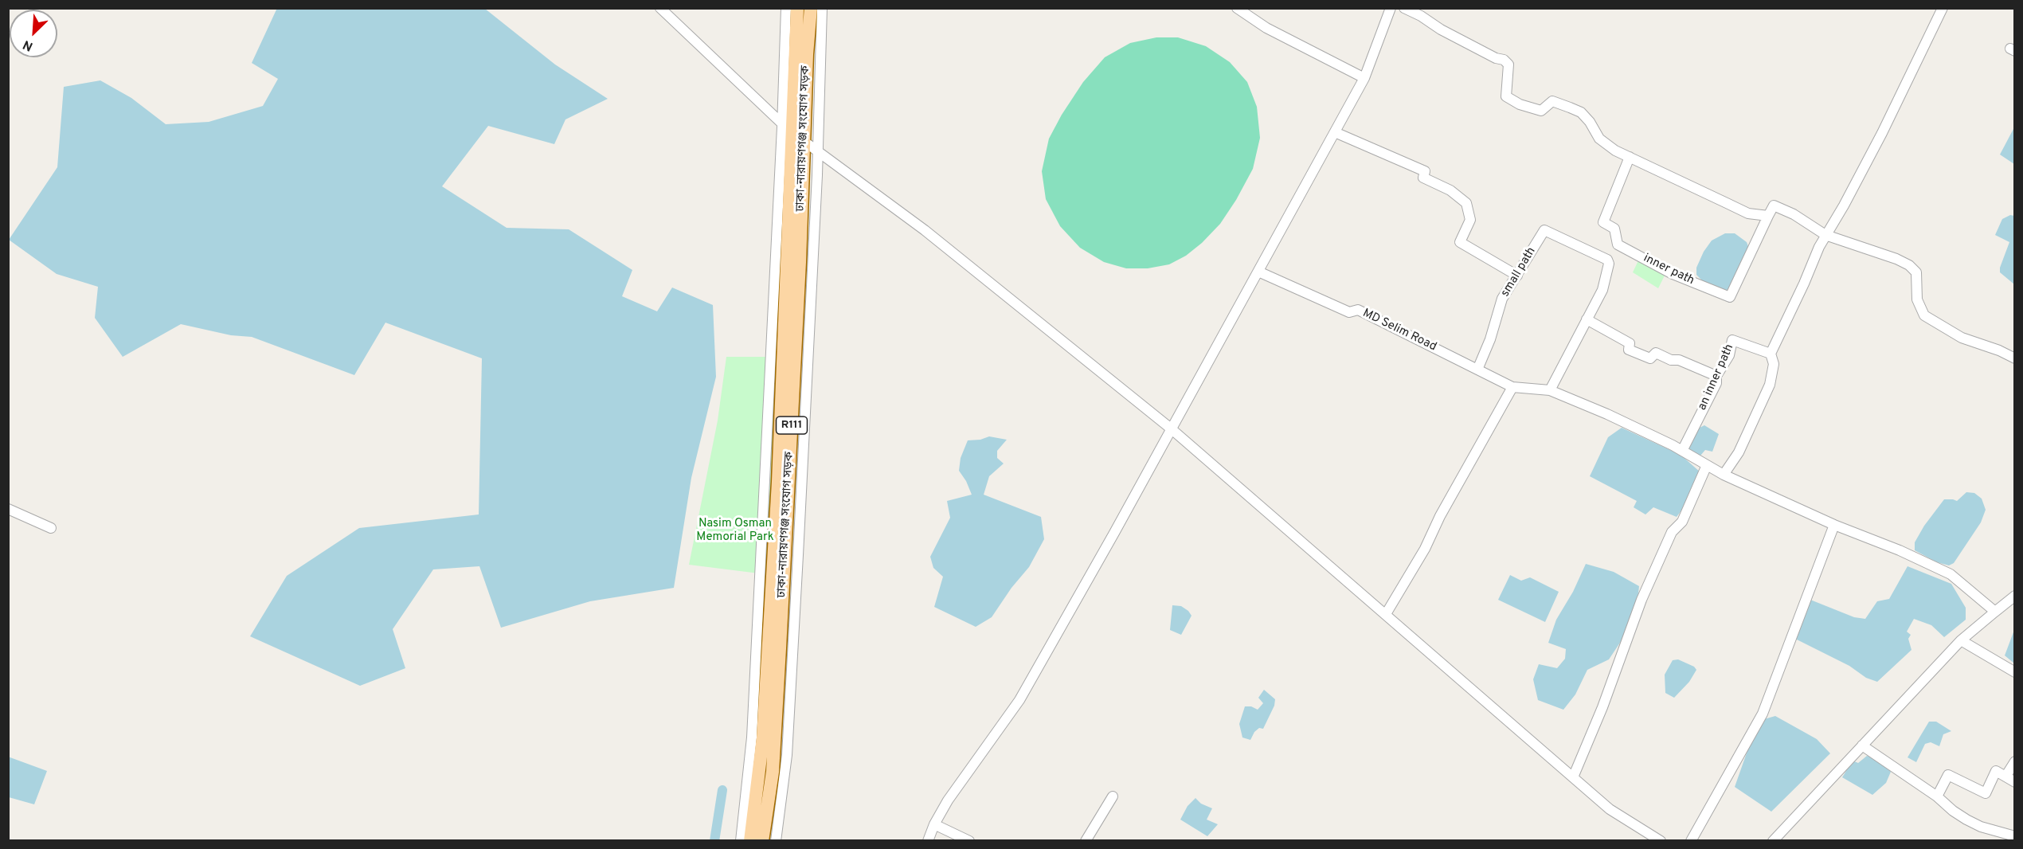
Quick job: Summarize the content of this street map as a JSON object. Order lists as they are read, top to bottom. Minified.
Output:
{"streets":{"main road":["ঢাকা-নারায়ণগঞ্জ সংযোগ সড়ক","R111"],"street":["inner path","small path","MD Selim Road","an inner path"]},"crossings":[["small path","MD Selim Road"]],"parks":["Nasim Osman Memorial Park"],"north":"bottom left"}
